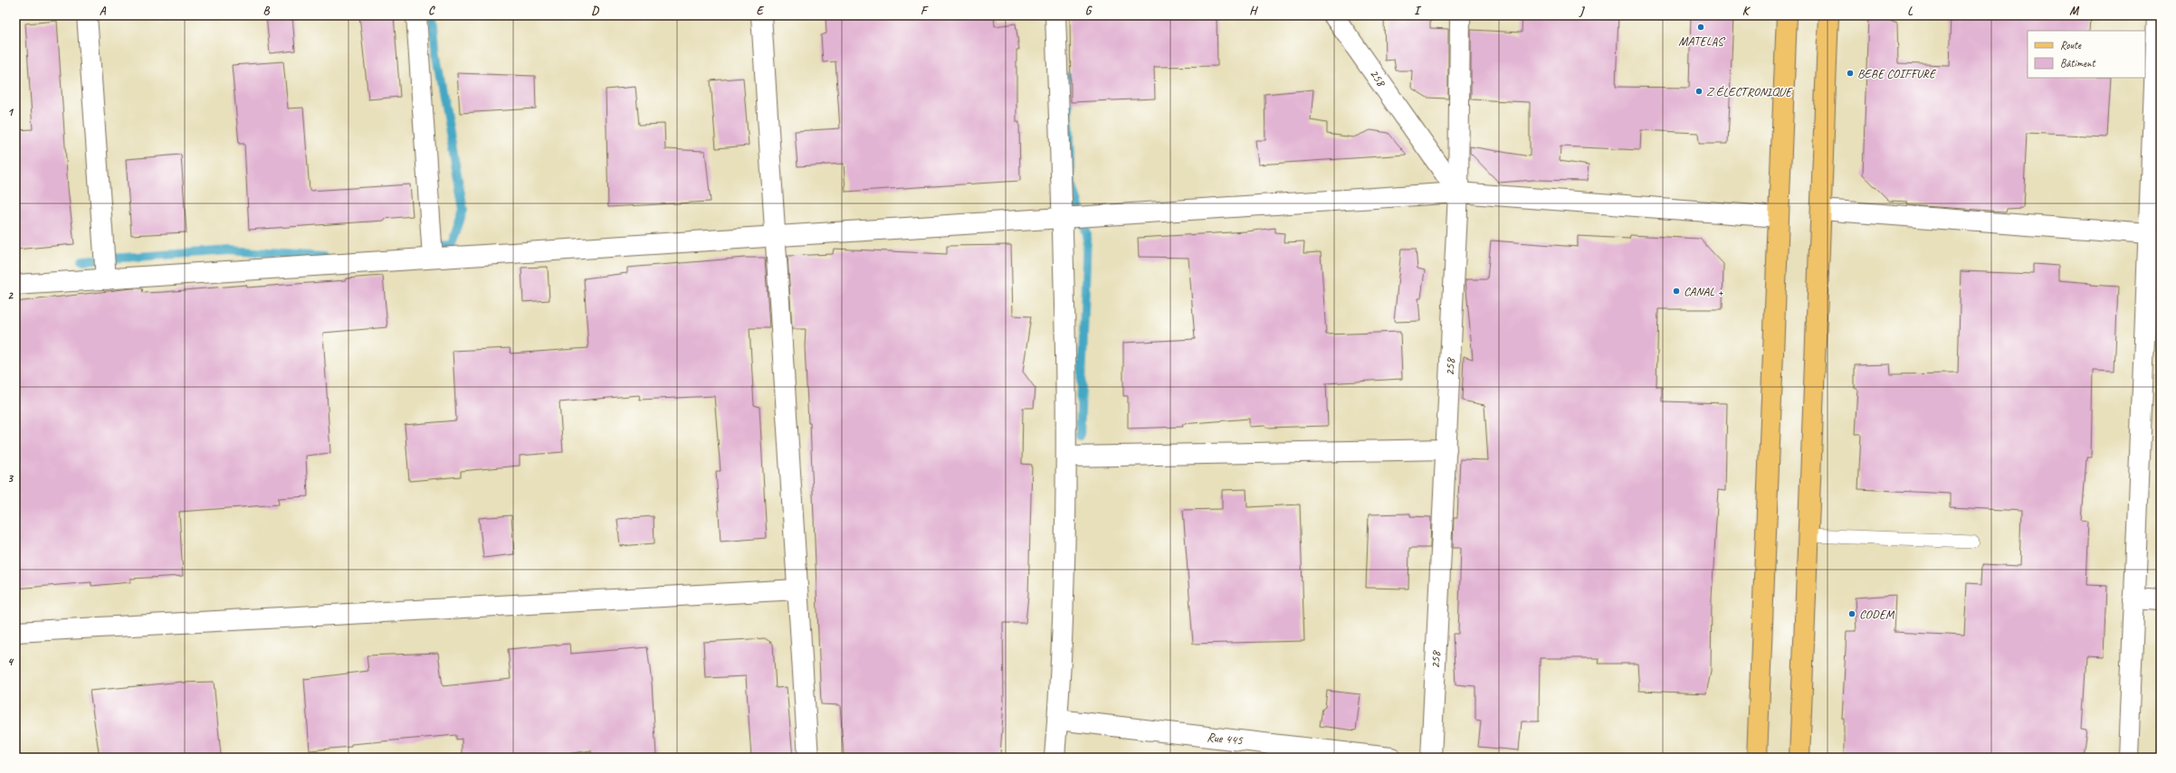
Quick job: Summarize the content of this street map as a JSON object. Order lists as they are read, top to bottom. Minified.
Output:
{"streets":{"street":["258","Rue 445"]},"places":["MATELAS","BEBE COIFFURE","Z ÉLECTRONIQUE","CANAL +","CODEM"],"legend":["Route","Bâtiment"],"grid":{"columns":["A","B","C","D","E","F","G","H","I","J","K","L","M"],"rows":["1","2","3","4"]}}
